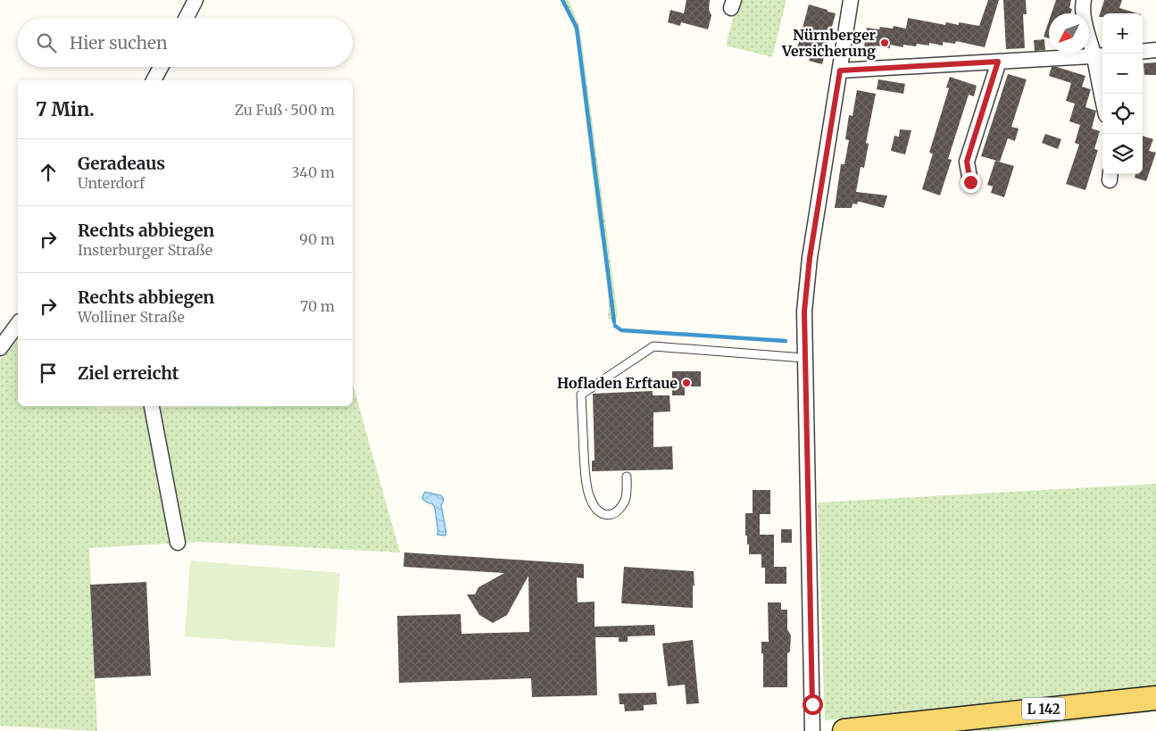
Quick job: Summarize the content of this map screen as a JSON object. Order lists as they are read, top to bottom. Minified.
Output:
{"streets":{"main road":["L 142"]},"places":["Nürnberger Versicherung","Hofladen Erftaue"],"north":"bottom left","page":{"map_buttons":["+","−"],"search":"Hier suchen","heading":["7 Min.","Zu Fuß · 500 m"],"list":[["Geradeaus","Unterdorf","340 m"],["Rechts abbiegen","Insterburger Straße","90 m"],["Rechts abbiegen","Wolliner Straße","70 m"],"Ziel erreicht"]}}
